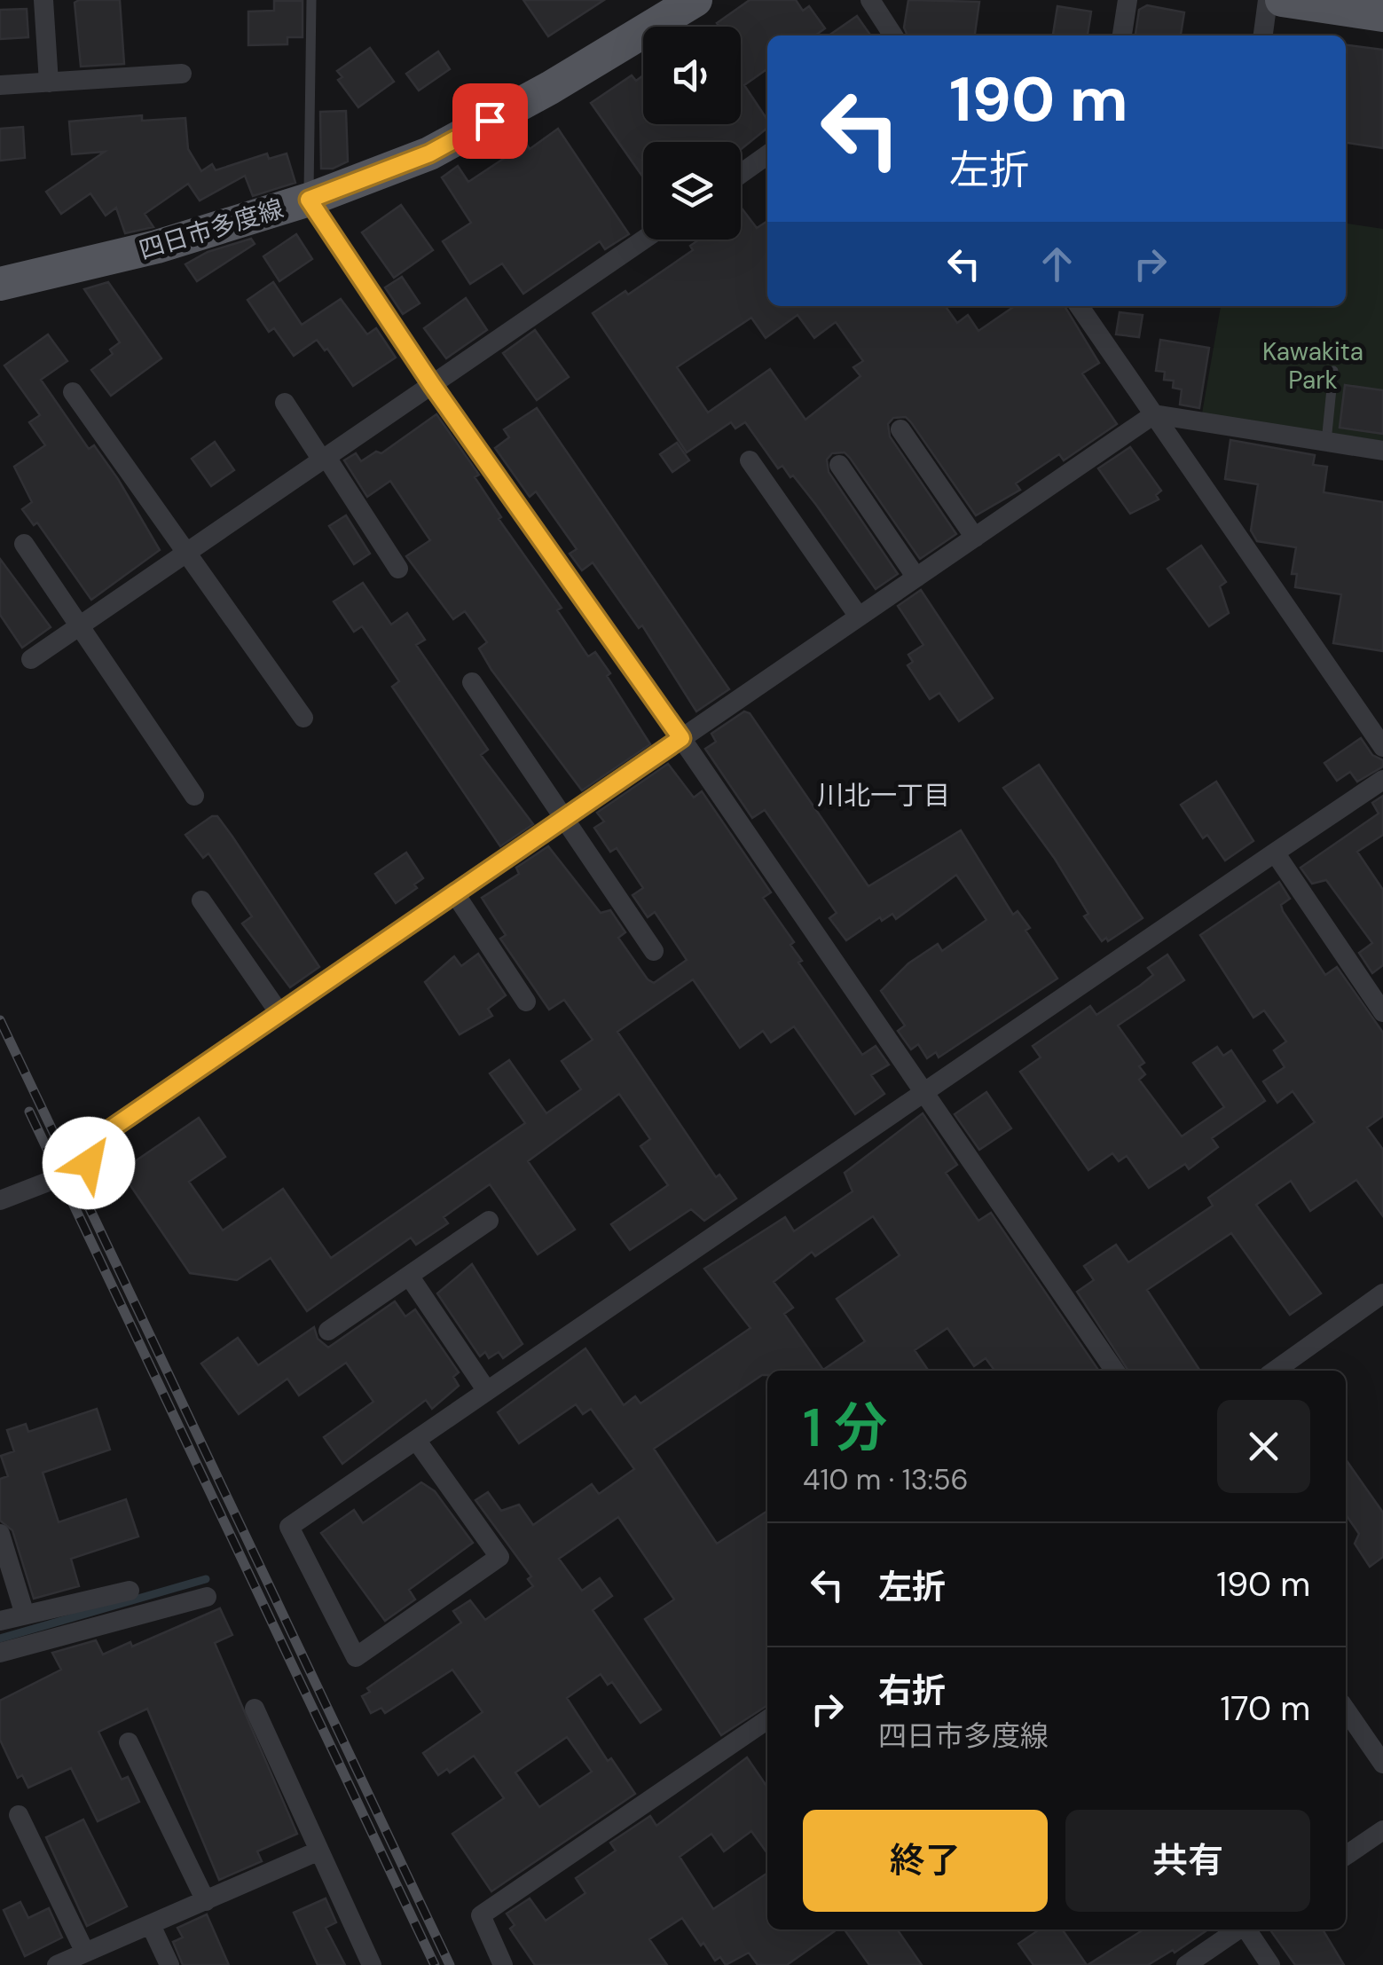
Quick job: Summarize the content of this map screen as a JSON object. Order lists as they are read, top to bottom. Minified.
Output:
{"streets":{"main road":["四日市多度線"]},"districts":["川北一丁目"],"parks":["Kawakita Park"],"page":{"turn":["190 m","左折"],"heading":["1 分","410 m · 13:56"],"list":[{"name":"左折","value":"190 m"},{"name":"右折","note":"四日市多度線","value":"170 m"}],"buttons":["終了","共有"]}}
